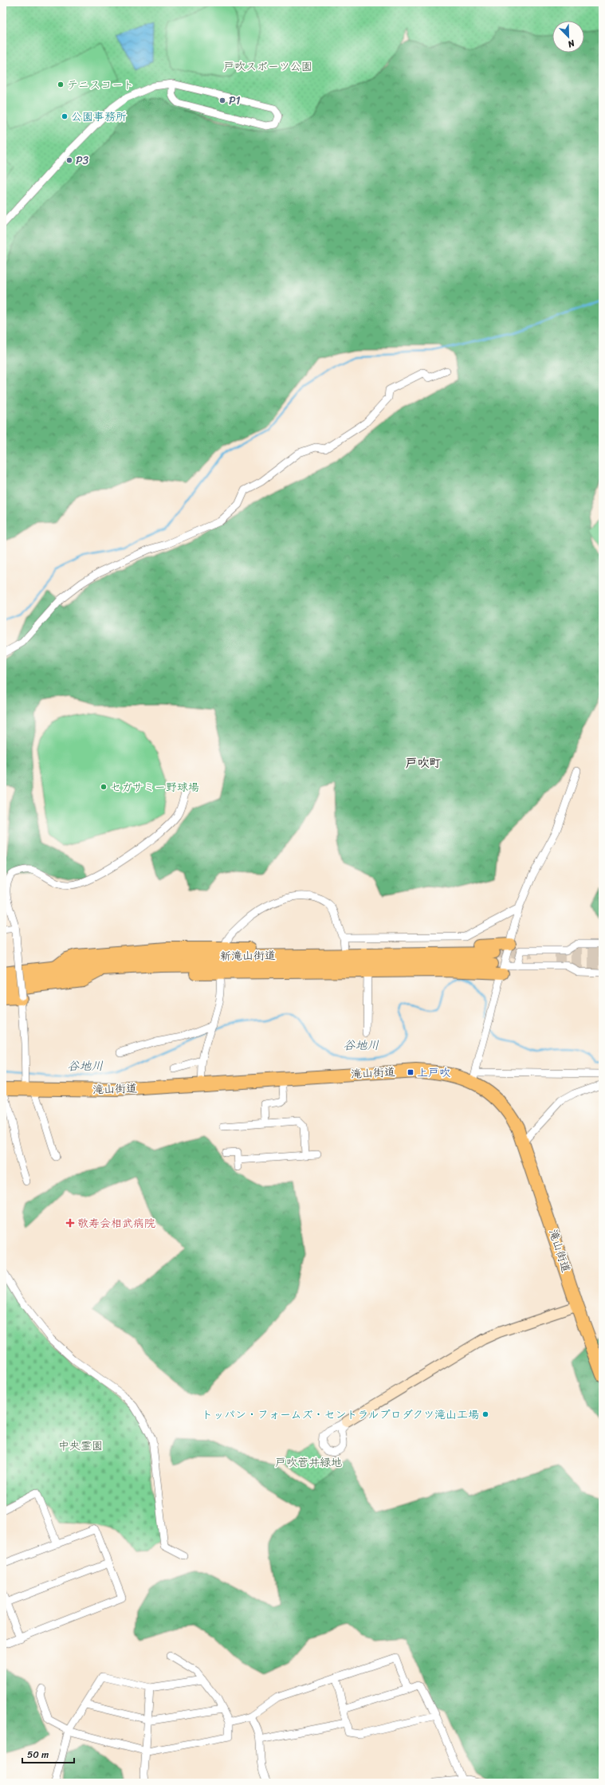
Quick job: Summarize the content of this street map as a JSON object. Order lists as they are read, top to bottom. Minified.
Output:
{"streets":{"highway":["滝山街道"],"main road":["新滝山街道"]},"districts":["戸吹町"],"water":["谷地川"],"parks":["戸吹スポーツ公園","中央霊園","戸吹菅井緑地"],"places":{"other":["テニスコート","P1","公園事務所","P3","セガサミー野球場","トッパン・フォームズ・セントラルプロダクツ滝山工場"],"transit":["上戸吹"],"health":["敬寿会相武病院"]},"scale_bar":"50 m","north":"bottom right"}
